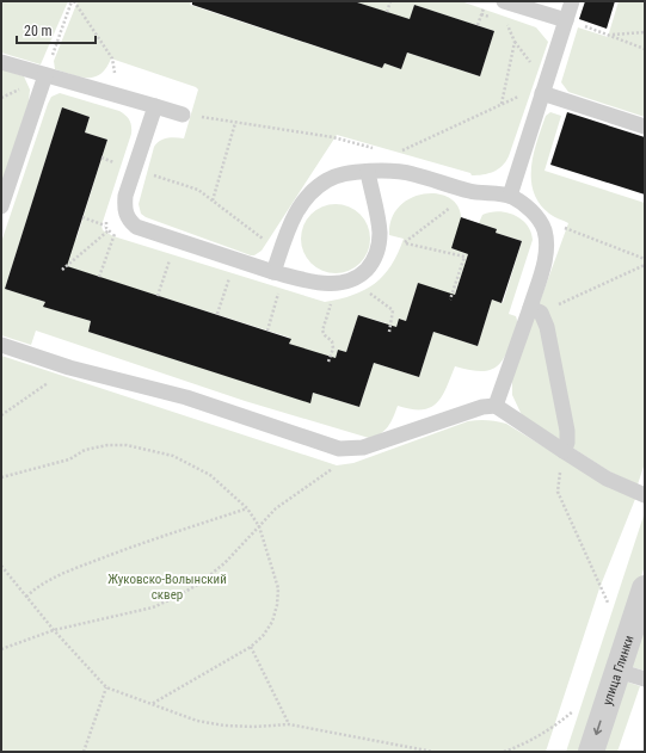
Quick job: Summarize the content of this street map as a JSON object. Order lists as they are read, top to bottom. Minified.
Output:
{"streets":{"street":["улица Глинки"]},"one_way":["улица Глинки"],"parks":["Жуковско-Волынский сквер"],"scale_bar":"20 m"}
